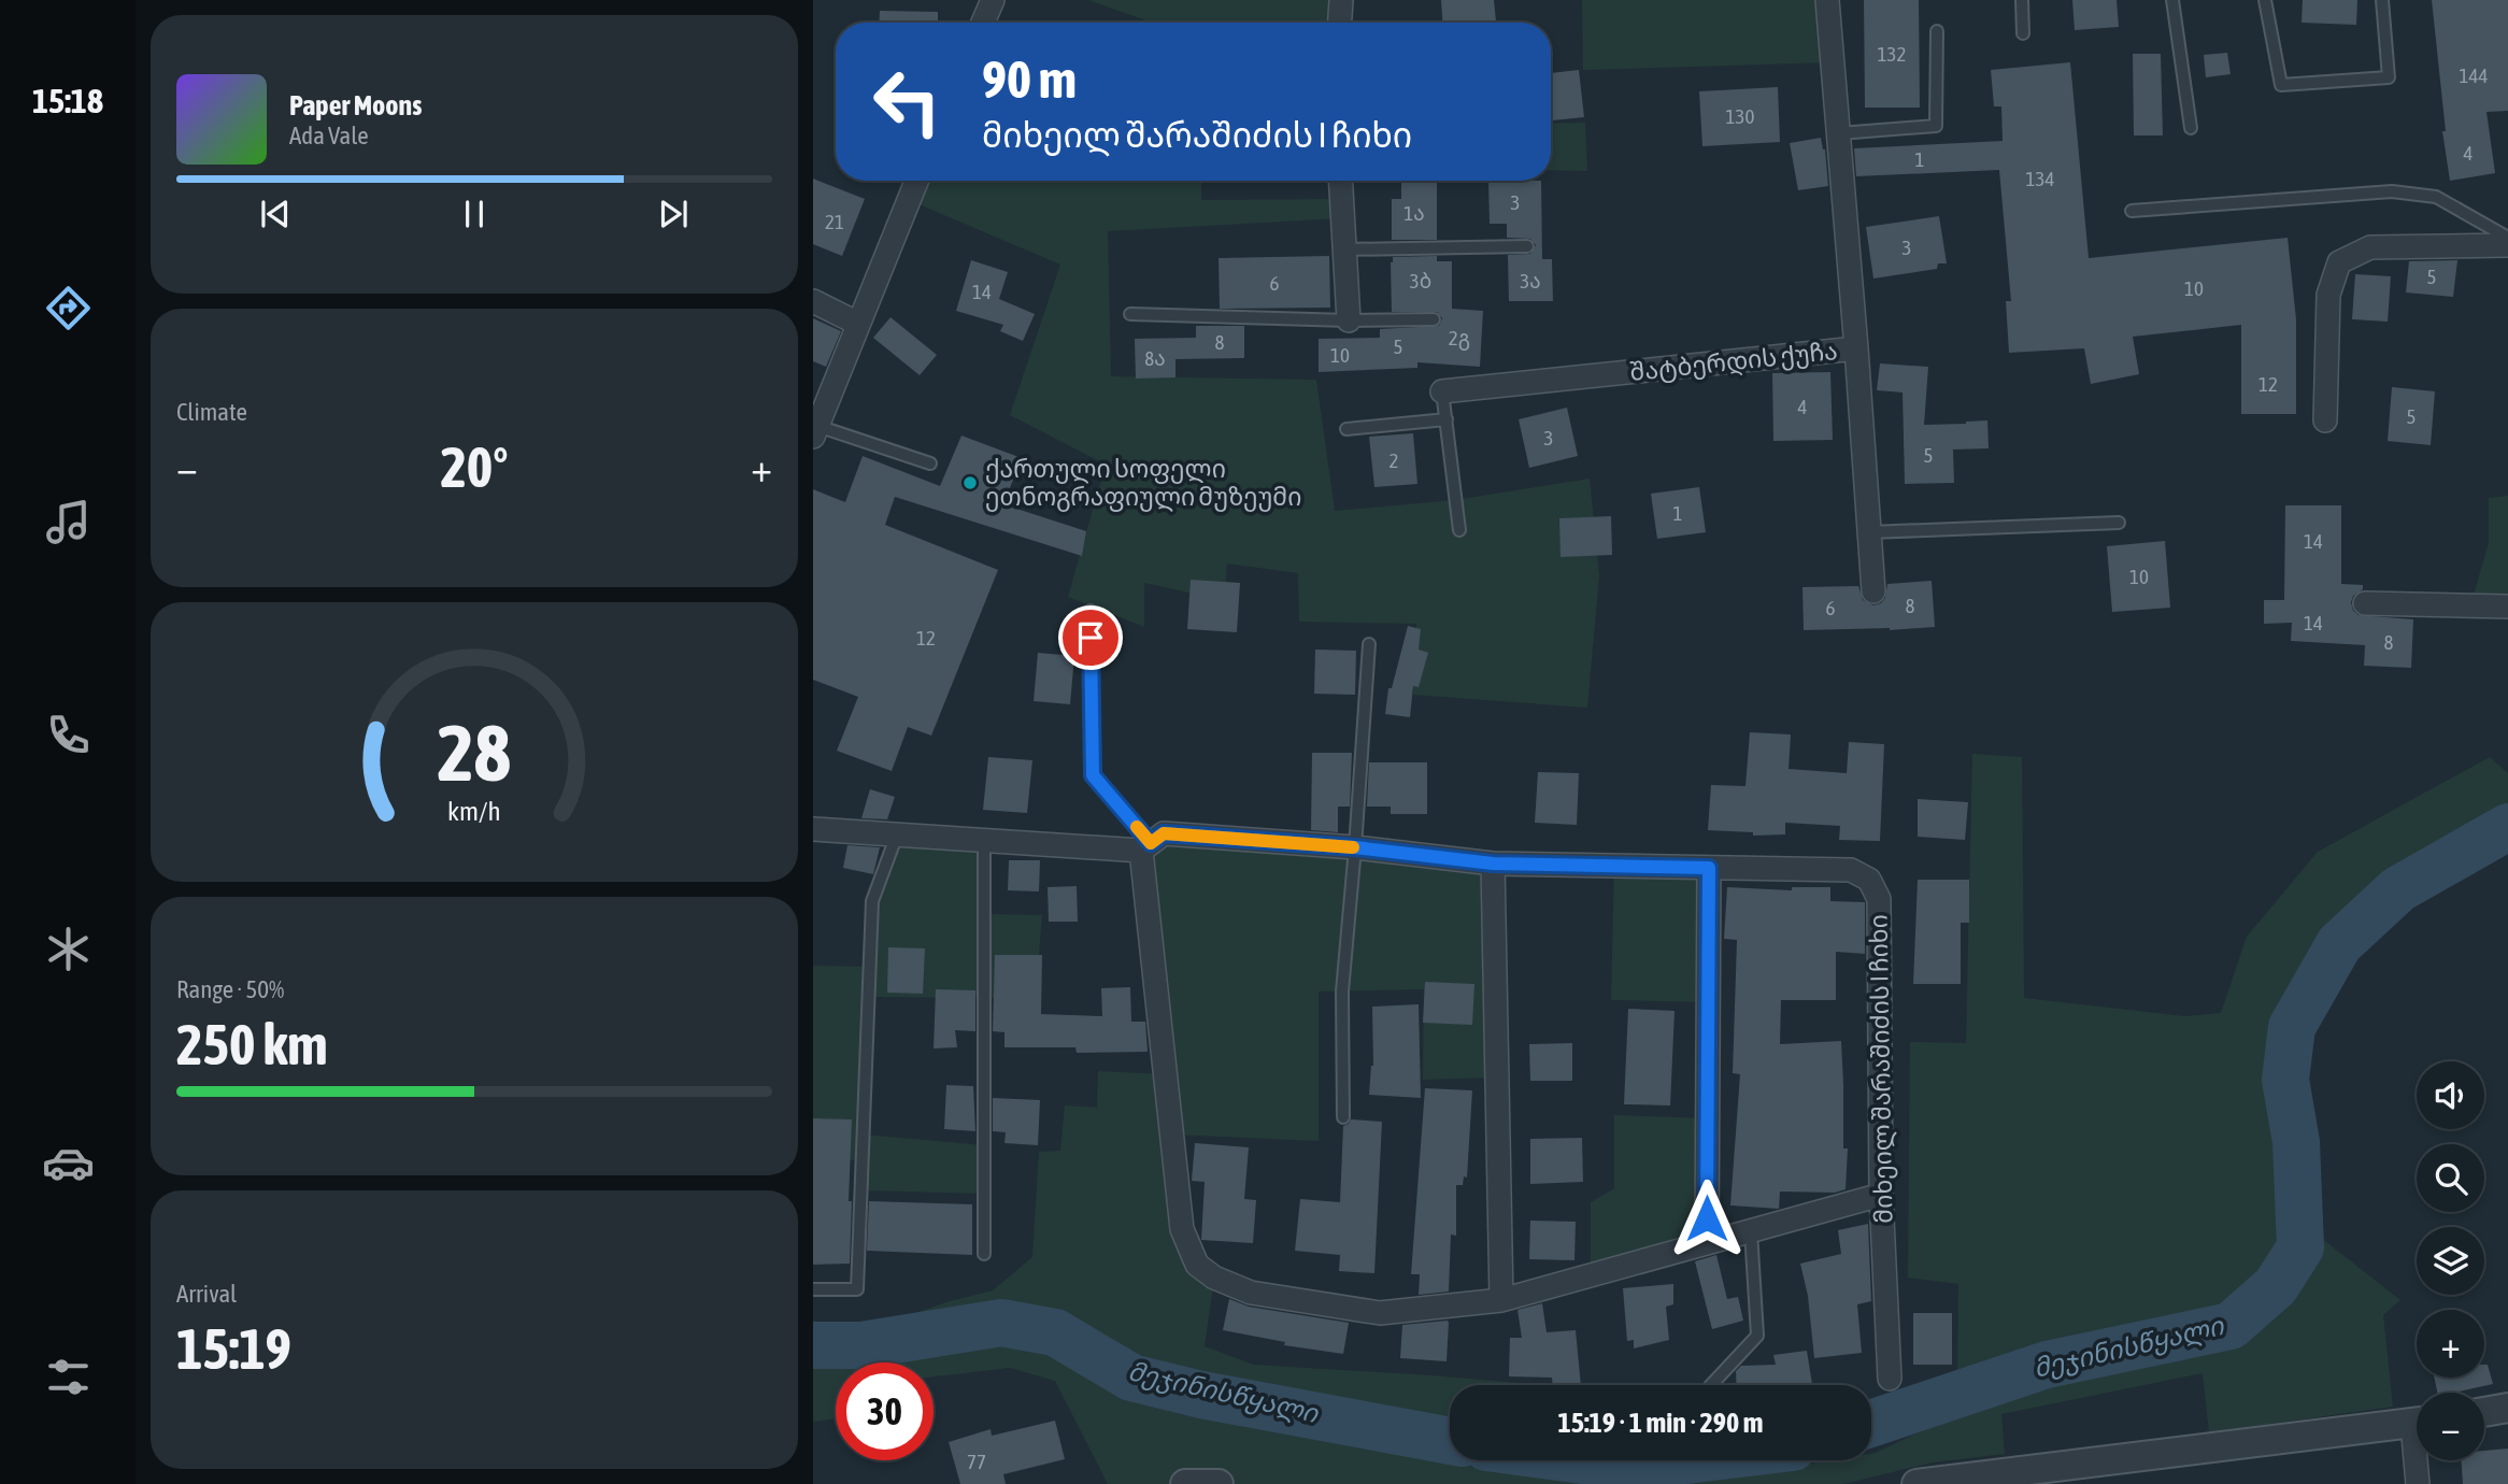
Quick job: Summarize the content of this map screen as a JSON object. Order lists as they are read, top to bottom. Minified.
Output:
{"streets":{"street":["შატბერდის ქუჩა","მიხეილ შარაშიძის I ჩიხი"]},"water":["მეჯინისწყალი"],"places":["ქართული სოფელი ეთნოგრაფიული მუზეუმი"],"house_numbers":["132","144","130","4","1","134","3","1ა","21","3","5","3ბ","3ა","6","10","14","2გ","8","5","10","8ა","12","4","5","3","5","2","1","14","10","8","6","14","12","8","77"],"page":{"tabs":"15:18","turn":["90 m","მიხეილ შარაშიძის I ჩიხი"],"song":["Paper Moons","Ada Vale"],"tile":["Climate",["Range · 50%","250 km"],["Arrival","15:19"]],"heat":["−","20°","+"],"map_buttons":["+","−"],"limit":"30","trip":"15:19 · 1 min · 290 m","gauge":["28","km/h"]}}
